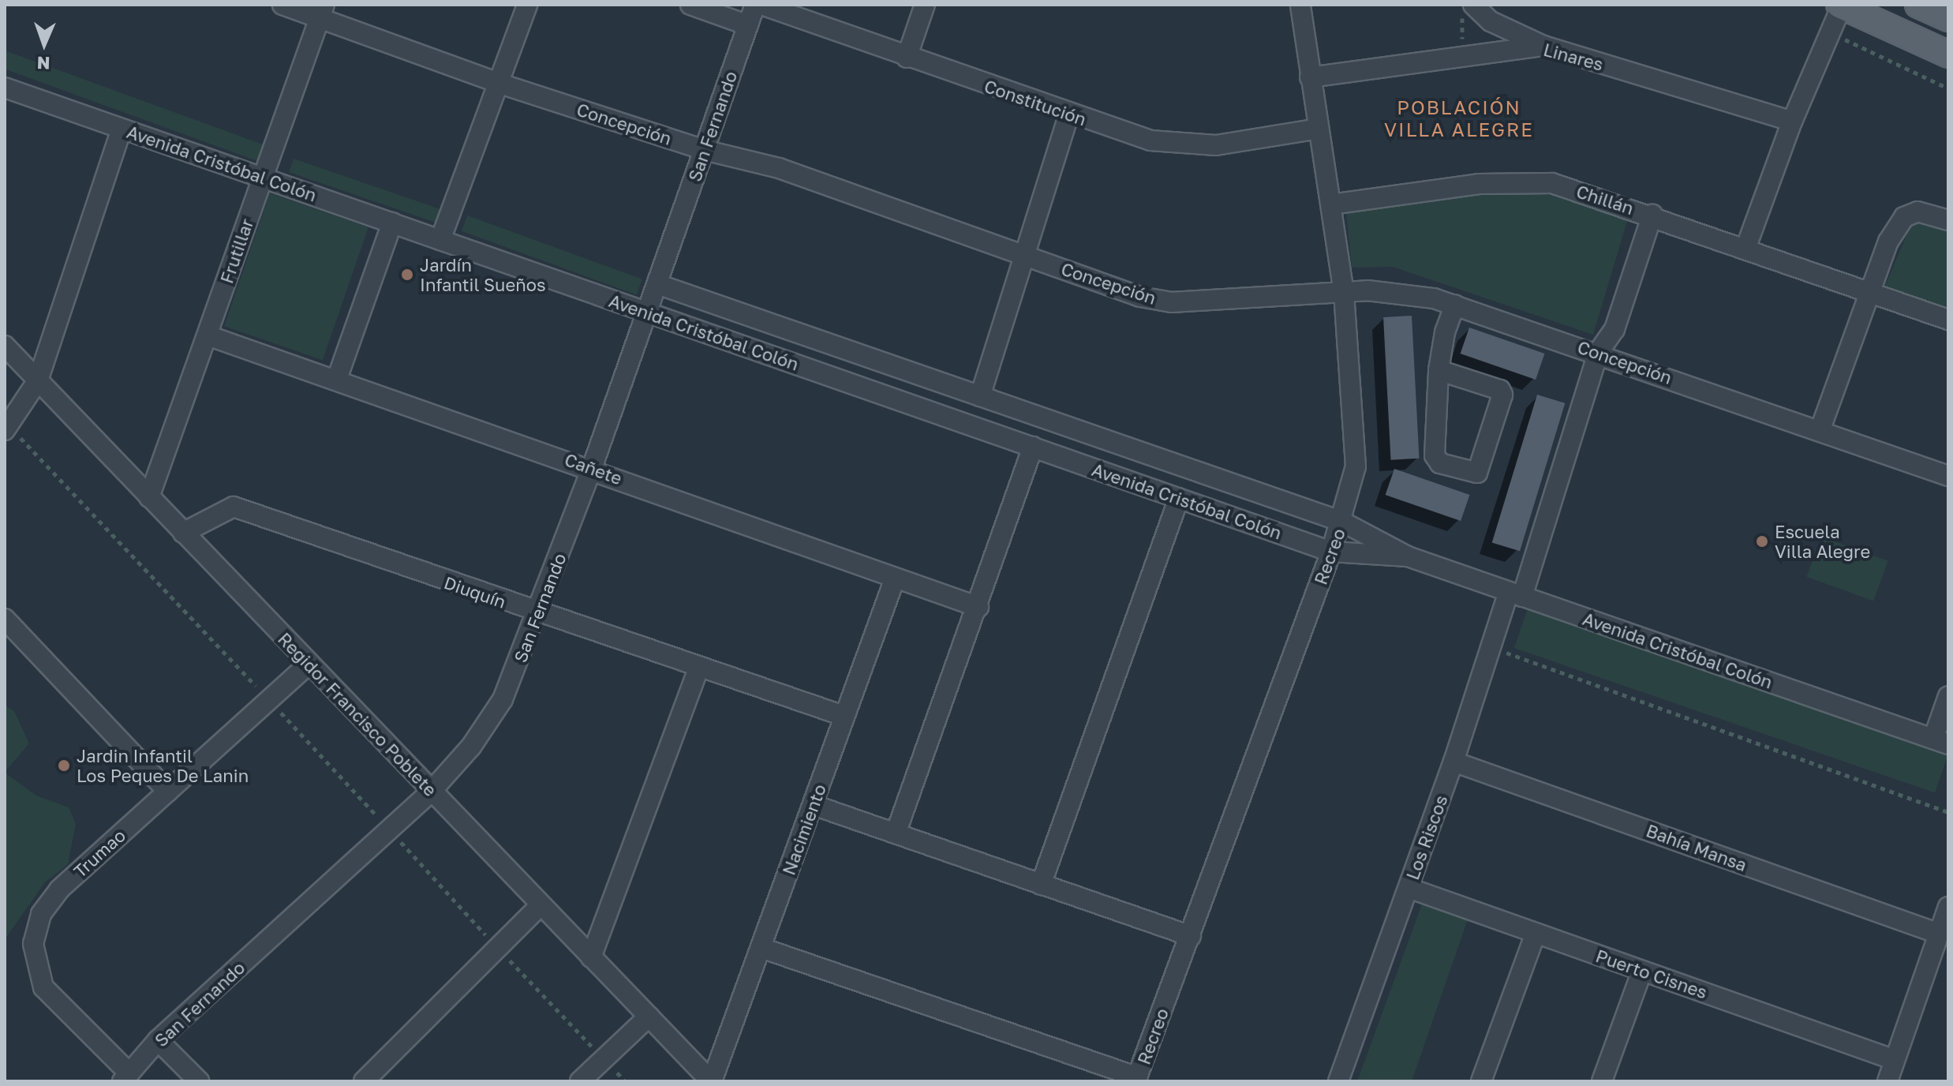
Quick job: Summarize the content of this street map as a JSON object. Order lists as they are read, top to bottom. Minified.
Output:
{"streets":{"street":["Linares","Constitución","Concepción","San Fernando","Avenida Cristóbal Colón","Chillán","Frutillar","Cañete","Recreo","Diuquín","Regidor Francisco Poblete","Nacimiento","Los Riscos","Bahía Mansa","Trumao","Puerto Cisnes"]},"crossings":[["Linares","Recreo"],["Constitución","Recreo"],["Concepción","San Fernando"],["Concepción","Frutillar"],["Concepción","Recreo"],["Concepción","Los Riscos"],["San Fernando","Avenida Cristóbal Colón"],["San Fernando","Cañete"],["San Fernando","Diuquín"],["San Fernando","Regidor Francisco Poblete"],["San Fernando","Trumao"],["Avenida Cristóbal Colón","Frutillar"],["Avenida Cristóbal Colón","Recreo"],["Avenida Cristóbal Colón","Los Riscos"],["Chillán","Recreo"],["Chillán","Los Riscos"],["Frutillar","Cañete"],["Frutillar","Regidor Francisco Poblete"],["Cañete","Nacimiento"],["Diuquín","Regidor Francisco Poblete"],["Diuquín","Nacimiento"],["Regidor Francisco Poblete","Nacimiento"],["Regidor Francisco Poblete","Trumao"],["Los Riscos","Bahía Mansa"],["Los Riscos","Puerto Cisnes"]],"districts":["POBLACIÓN VILLA ALEGRE"],"places":["Jardín Infantil Sueños","Escuela Villa Alegre","Jardin Infantil Los Peques De Lanin"],"north":"bottom"}
